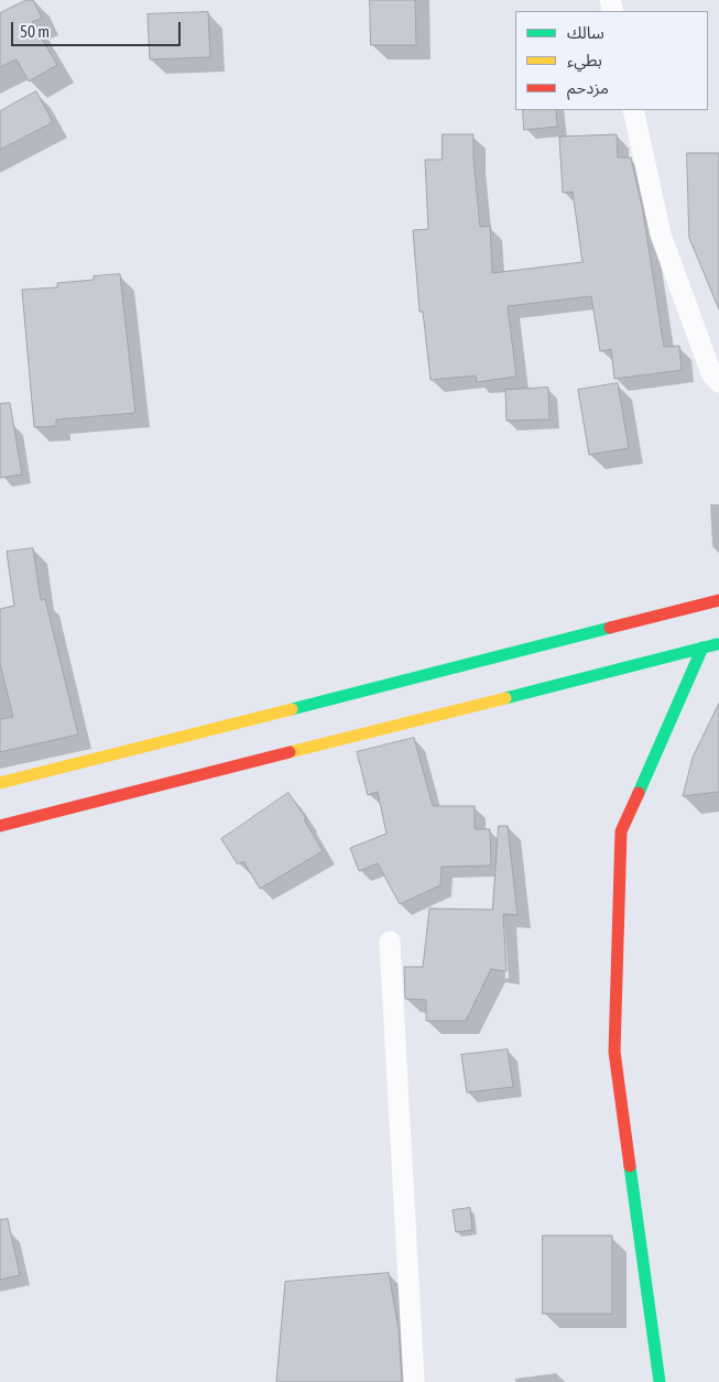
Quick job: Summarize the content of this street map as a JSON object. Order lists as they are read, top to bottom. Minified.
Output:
{"legend":["سالك","بطيء","مزدحم"],"scale_bar":"50 m"}
